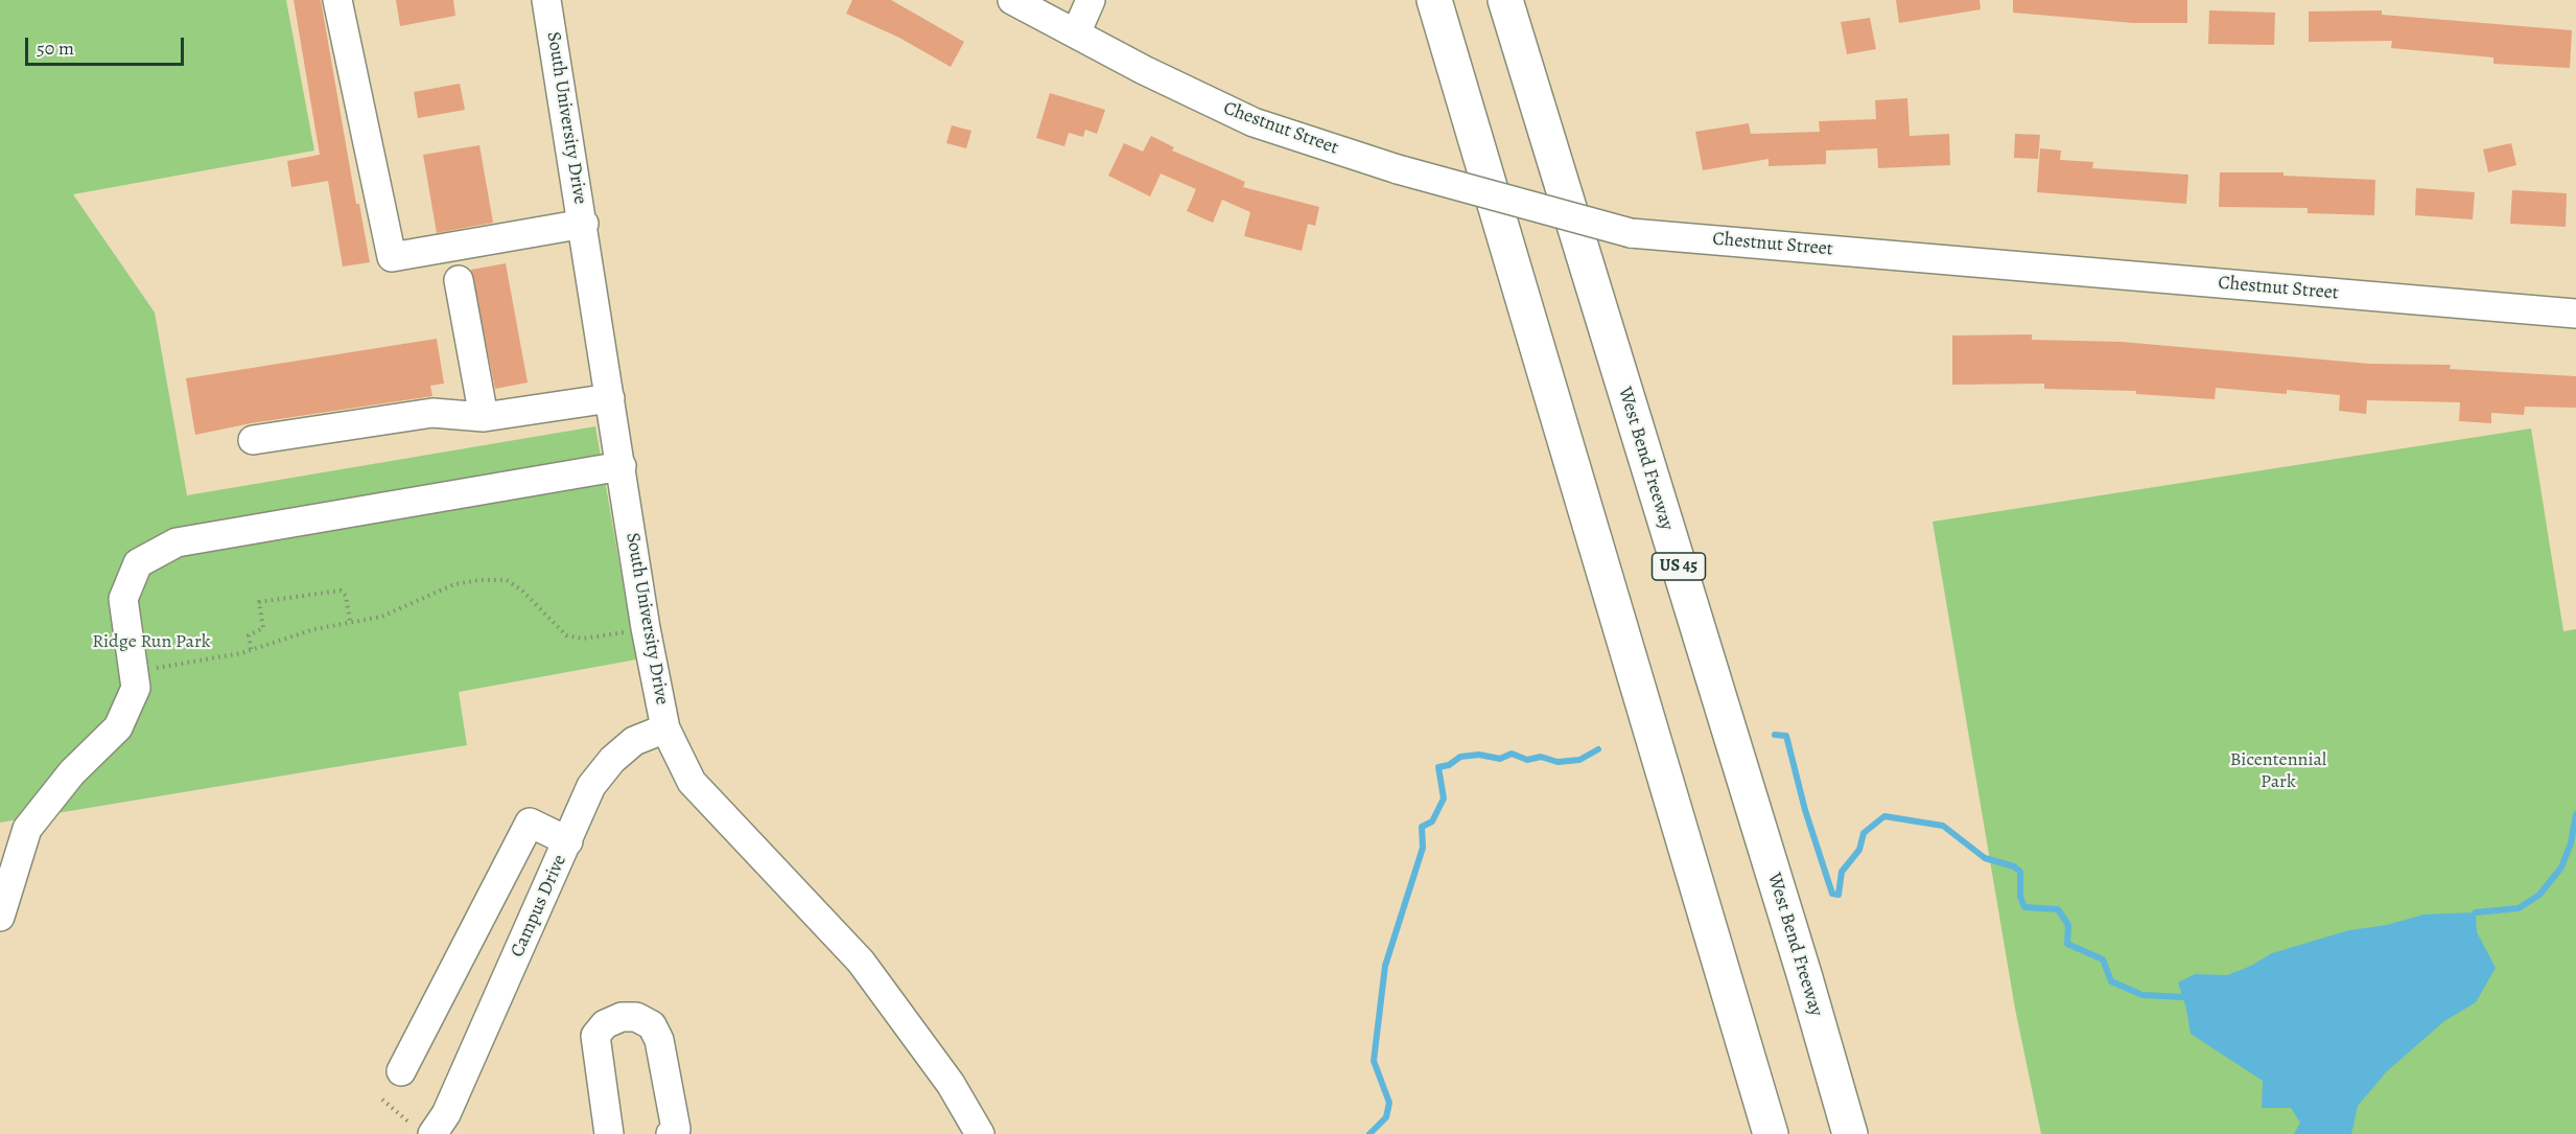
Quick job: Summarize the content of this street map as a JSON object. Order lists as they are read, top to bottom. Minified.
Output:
{"streets":{"highway":["West Bend Freeway","US 45"],"street":["South University Drive","Chestnut Street","Campus Drive"]},"crossings":[["South University Drive","Campus Drive"]],"parks":["Ridge Run Park","Bicentennial Park"],"scale_bar":"50 m"}
